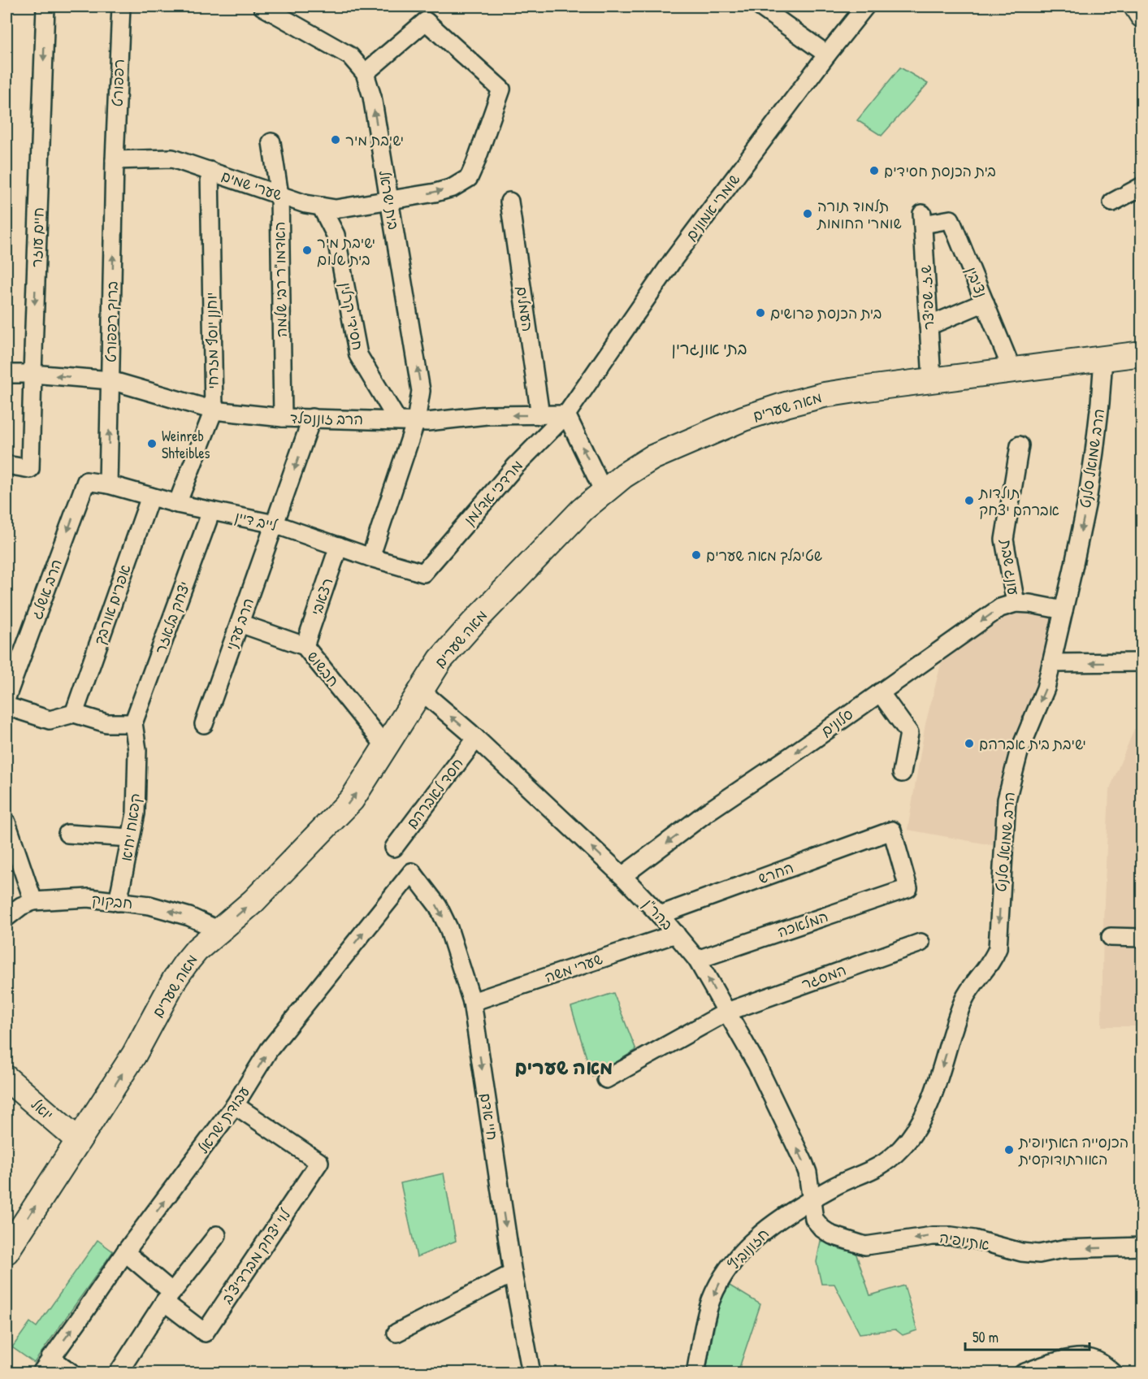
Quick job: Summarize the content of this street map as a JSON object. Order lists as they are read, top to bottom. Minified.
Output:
{"streets":{"street":["רפפורט","שערי שמים","בית ישראל","שומרי אמונים","חיים עוזר","האדמו\"ר רבי שלמה","נציבין","ש.ז. שפיצר","העמלים","חסידי קרלין","ברוך רפפורט","יוחנן יוסף מזרחי","מאה שערים","הרב זוננפלד","הרב שמואל סלנט","מרדכי אדלמן","לייב דיין","עונג שבת","הרב אשלג","רצאבי","אפרים אורבך","יצחק בלאזר","הרב עדני","חבשוש","סלונים","חסד לאברהם","קפאח יחיא","החרש","חבקוק","בהר\"ן","המלאכה","שערי משה","המסגר","יואל","חיי אדם","עבודת ישראל","אתיופיה","חזונוביץ","לוי יצחק מברדיצ'ב"]},"crossings":[["רפפורט","שערי שמים"],["רפפורט","ברוך רפפורט"],["שערי שמים","בית ישראל"],["שערי שמים","האדמו\"ר רבי שלמה"],["שערי שמים","חסידי קרלין"],["שערי שמים","ברוך רפפורט"],["שערי שמים","יוחנן יוסף מזרחי"],["בית ישראל","הרב זוננפלד"],["שומרי אמונים","הרב זוננפלד"],["שומרי אמונים","מרדכי אדלמן"],["חיים עוזר","הרב זוננפלד"],["האדמו\"ר רבי שלמה","הרב זוננפלד"],["נציבין","ש.ז. שפיצר"],["נציבין","מאה שערים"],["ש.ז. שפיצר","מאה שערים"],["העמלים","הרב זוננפלד"],["חסידי קרלין","הרב זוננפלד"],["ברוך רפפורט","הרב זוננפלד"],["ברוך רפפורט","לייב דיין"],["יוחנן יוסף מזרחי","הרב זוננפלד"],["יוחנן יוסף מזרחי","לייב דיין"],["מאה שערים","הרב שמואל סלנט"],["מאה שערים","חבשוש"],["מאה שערים","חבקוק"],["מאה שערים","בהר\"ן"],["מאה שערים","יואל"],["הרב זוננפלד","מרדכי אדלמן"],["הרב זוננפלד","הרב עדני"],["הרב שמואל סלנט","סלונים"],["הרב שמואל סלנט","בהר\"ן"],["הרב שמואל סלנט","אתיופיה"],["הרב שמואל סלנט","חזונוביץ"],["מרדכי אדלמן","לייב דיין"],["לייב דיין","הרב אשלג"],["לייב דיין","רצאבי"],["לייב דיין","אפרים אורבך"],["לייב דיין","יצחק בלאזר"],["לייב דיין","הרב עדני"],["עונג שבת","סלונים"],["רצאבי","חבשוש"],["יצחק בלאזר","קפאח יחיא"],["הרב עדני","חבשוש"],["סלונים","בהר\"ן"],["חסד לאברהם","בהר\"ן"],["קפאח יחיא","חבקוק"],["החרש","בהר\"ן"],["החרש","המלאכה"],["בהר\"ן","המלאכה"],["בהר\"ן","שערי משה"],["בהר\"ן","המסגר"],["בהר\"ן","אתיופיה"],["בהר\"ן","חזונוביץ"],["שערי משה","חיי אדם"],["חיי אדם","עבודת ישראל"],["עבודת ישראל","לוי יצחק מברדיצ'ב"],["אתיופיה","חזונוביץ"]],"one_way":["בית ישראל","חיים עוזר","ברוך רפפורט","מאה שערים","הרב זוננפלד","הרב שמואל סלנט","הרב אשלג","סלונים","חבקוק","בהר\"ן","חיי אדם","עבודת ישראל","אתיופיה","חזונוביץ"],"districts":["בתי אונגרין","מאה שערים"],"places":["ישיבת מיר","בית הכנסת חסידים","תלמוד תורה שומרי החומות","ישיבת מיר בית שלום","בית הכנסת פרושים","Weinreb Shteibles","תולדות אברהם יצחק","שטיבלך מאה שערים","ישיבת בית אברהם","הכנסייה האתיופית האורתודוקסית"],"scale_bar":"50 m"}
